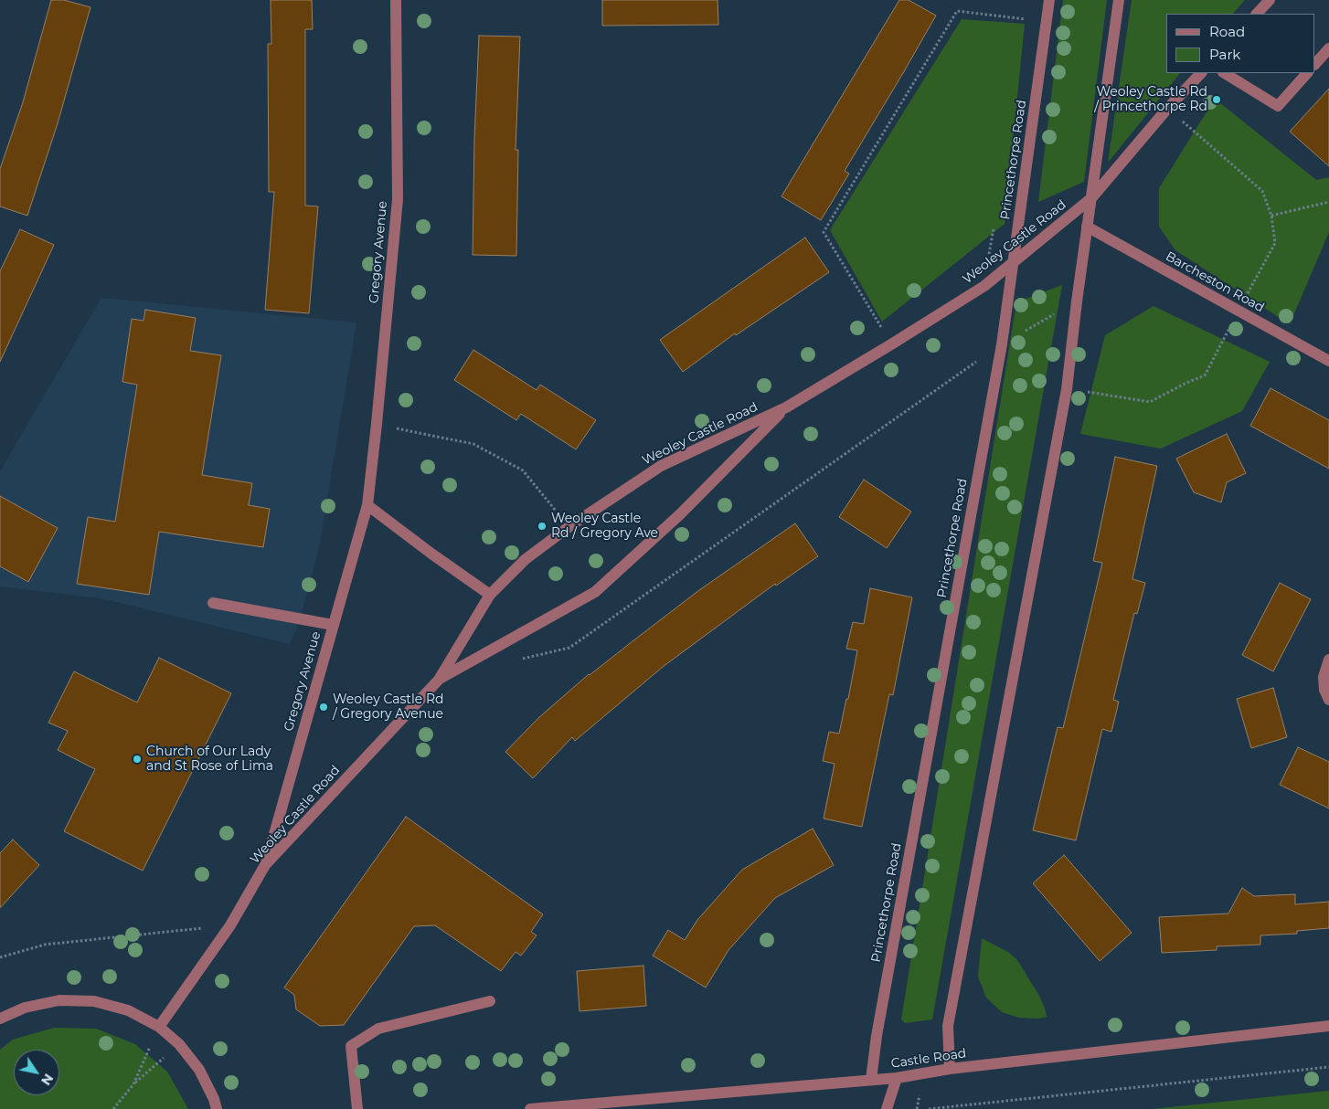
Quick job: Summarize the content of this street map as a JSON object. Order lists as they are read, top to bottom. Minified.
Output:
{"streets":{"street":["Princethorpe Road","Weoley Castle Road","Gregory Avenue","Barcheston Road","Castle Road"]},"crossings":[["Princethorpe Road","Weoley Castle Road"],["Princethorpe Road","Castle Road"],["Weoley Castle Road","Gregory Avenue"]],"places":["Weoley Castle Rd / Princethorpe Rd","Weoley Castle Rd / Gregory Ave","Weoley Castle Rd / Gregory Avenue","Church of Our Lady and St Rose of Lima"],"legend":["Road","Park"],"north":"bottom right"}
